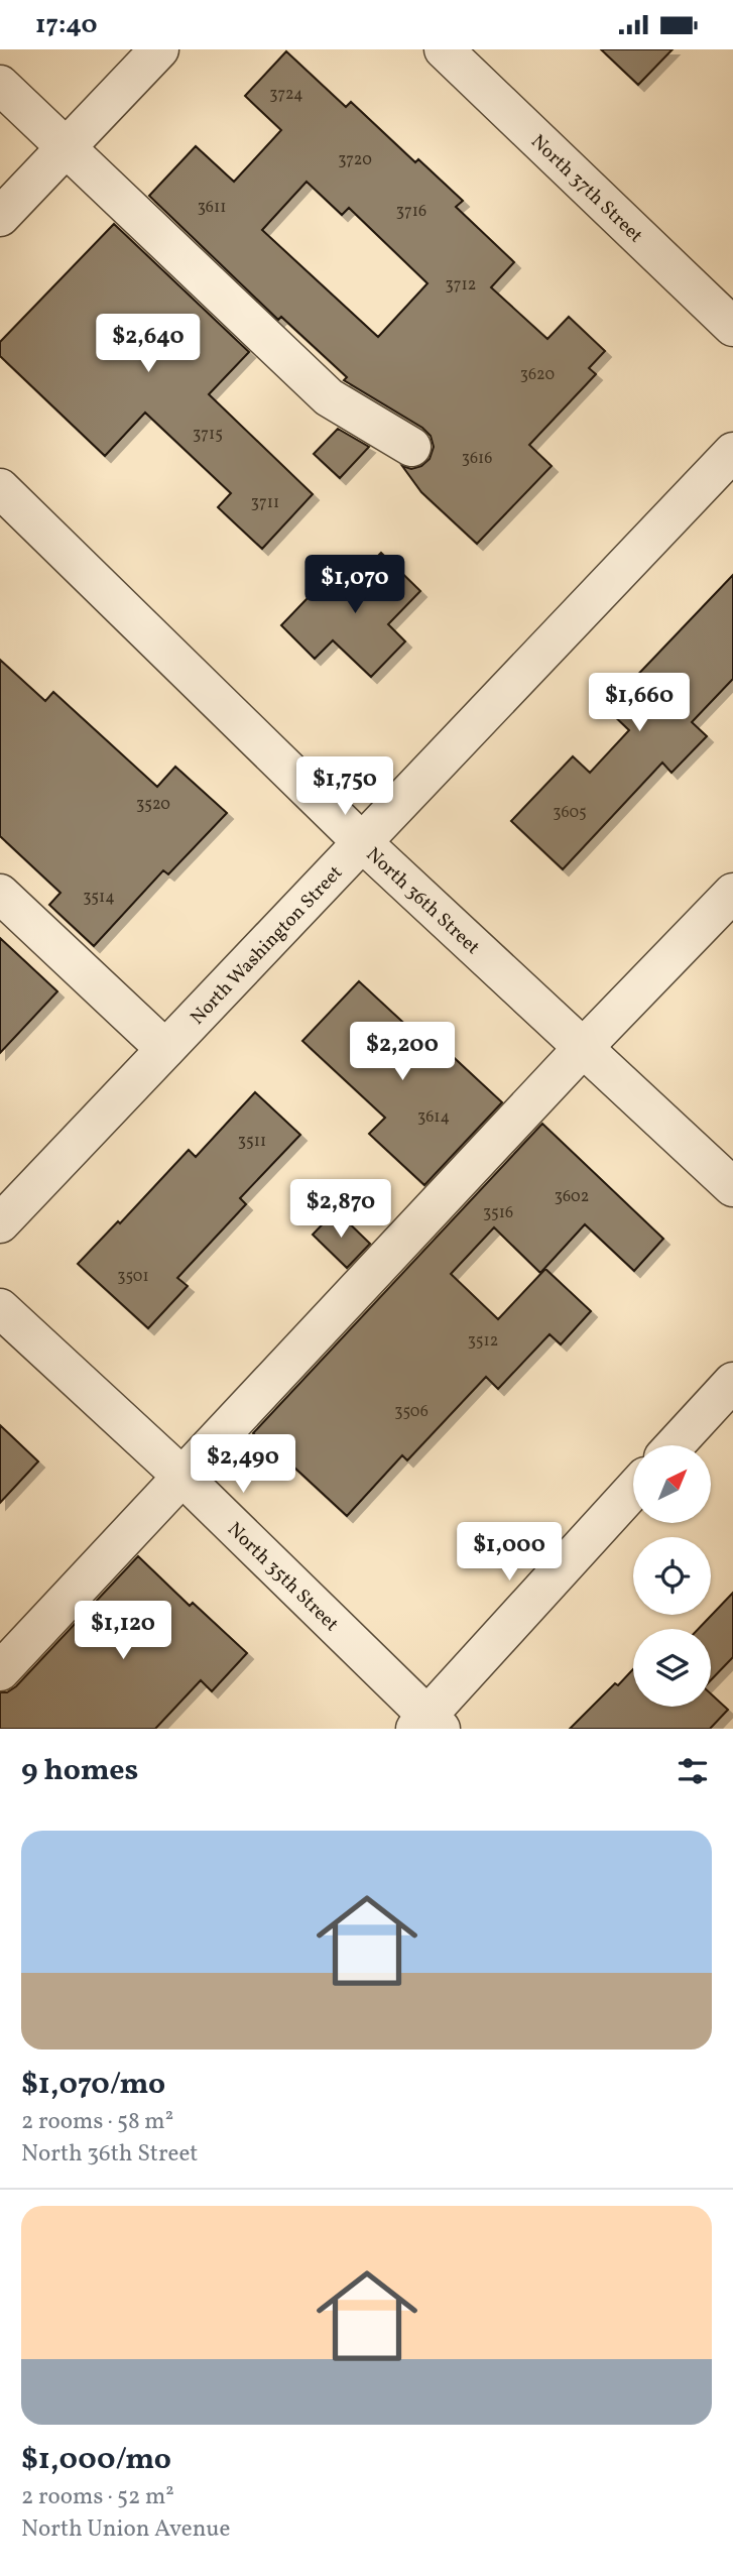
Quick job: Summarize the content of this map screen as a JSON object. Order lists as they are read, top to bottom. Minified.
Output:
{"streets":{"street":["North 37th Street","North 36th Street","North Washington Street","North 35th Street"]},"crossings":[["North 36th Street","North Washington Street"]],"house_numbers":["3724","3720","3611","3716","3712","3620","3715","3616","3711","3520","3605","3514","3614","3511","3602","3516","3501","3512","3506"],"north":"top right","page":{"status":"17:40","price":["$2,640","$1,070","$1,660","$1,750","$2,200","$2,870","$2,490","$1,000","$1,120"],"heading":"9 homes","list":[{"name":"$1,070/mo","note":"2 rooms · 58 m² · North 36th Street"},{"name":"$1,000/mo","note":"2 rooms · 52 m² · North Union Avenue"}]}}
